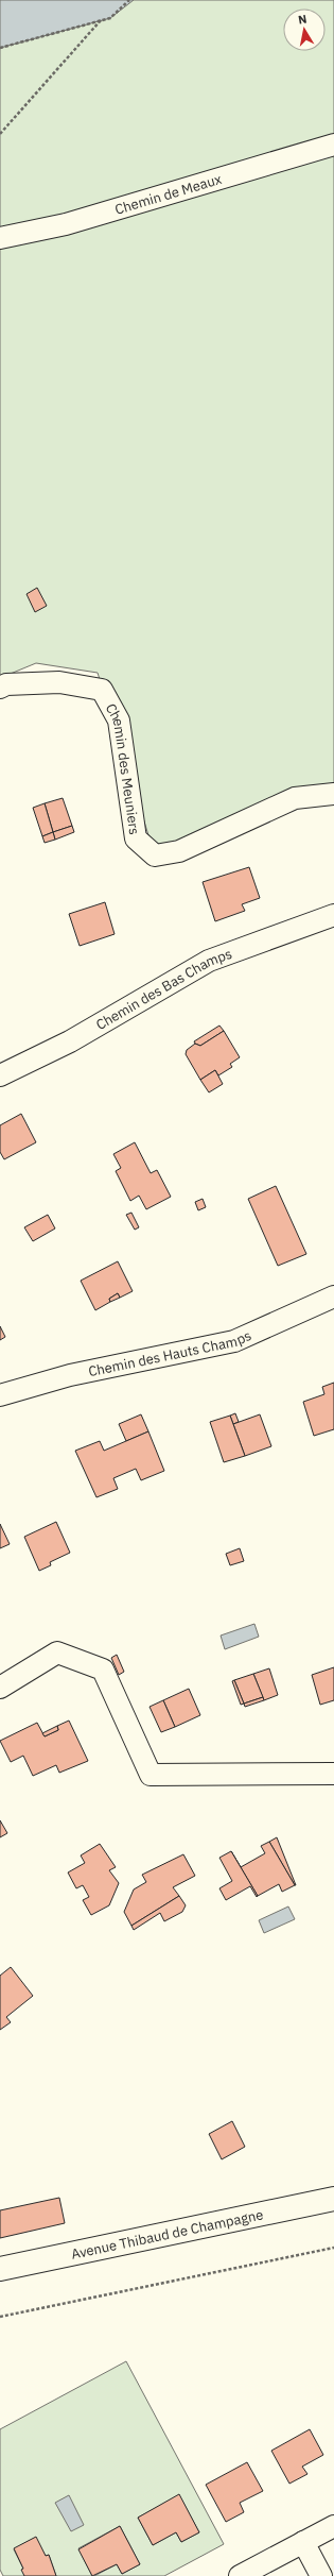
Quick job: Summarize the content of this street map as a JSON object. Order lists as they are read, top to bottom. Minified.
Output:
{"streets":{"main road":["Avenue Thibaud de Champagne"],"street":["Chemin de Meaux","Chemin des Meuniers","Chemin des Bas Champs","Chemin des Hauts Champs"]},"north":"top"}
